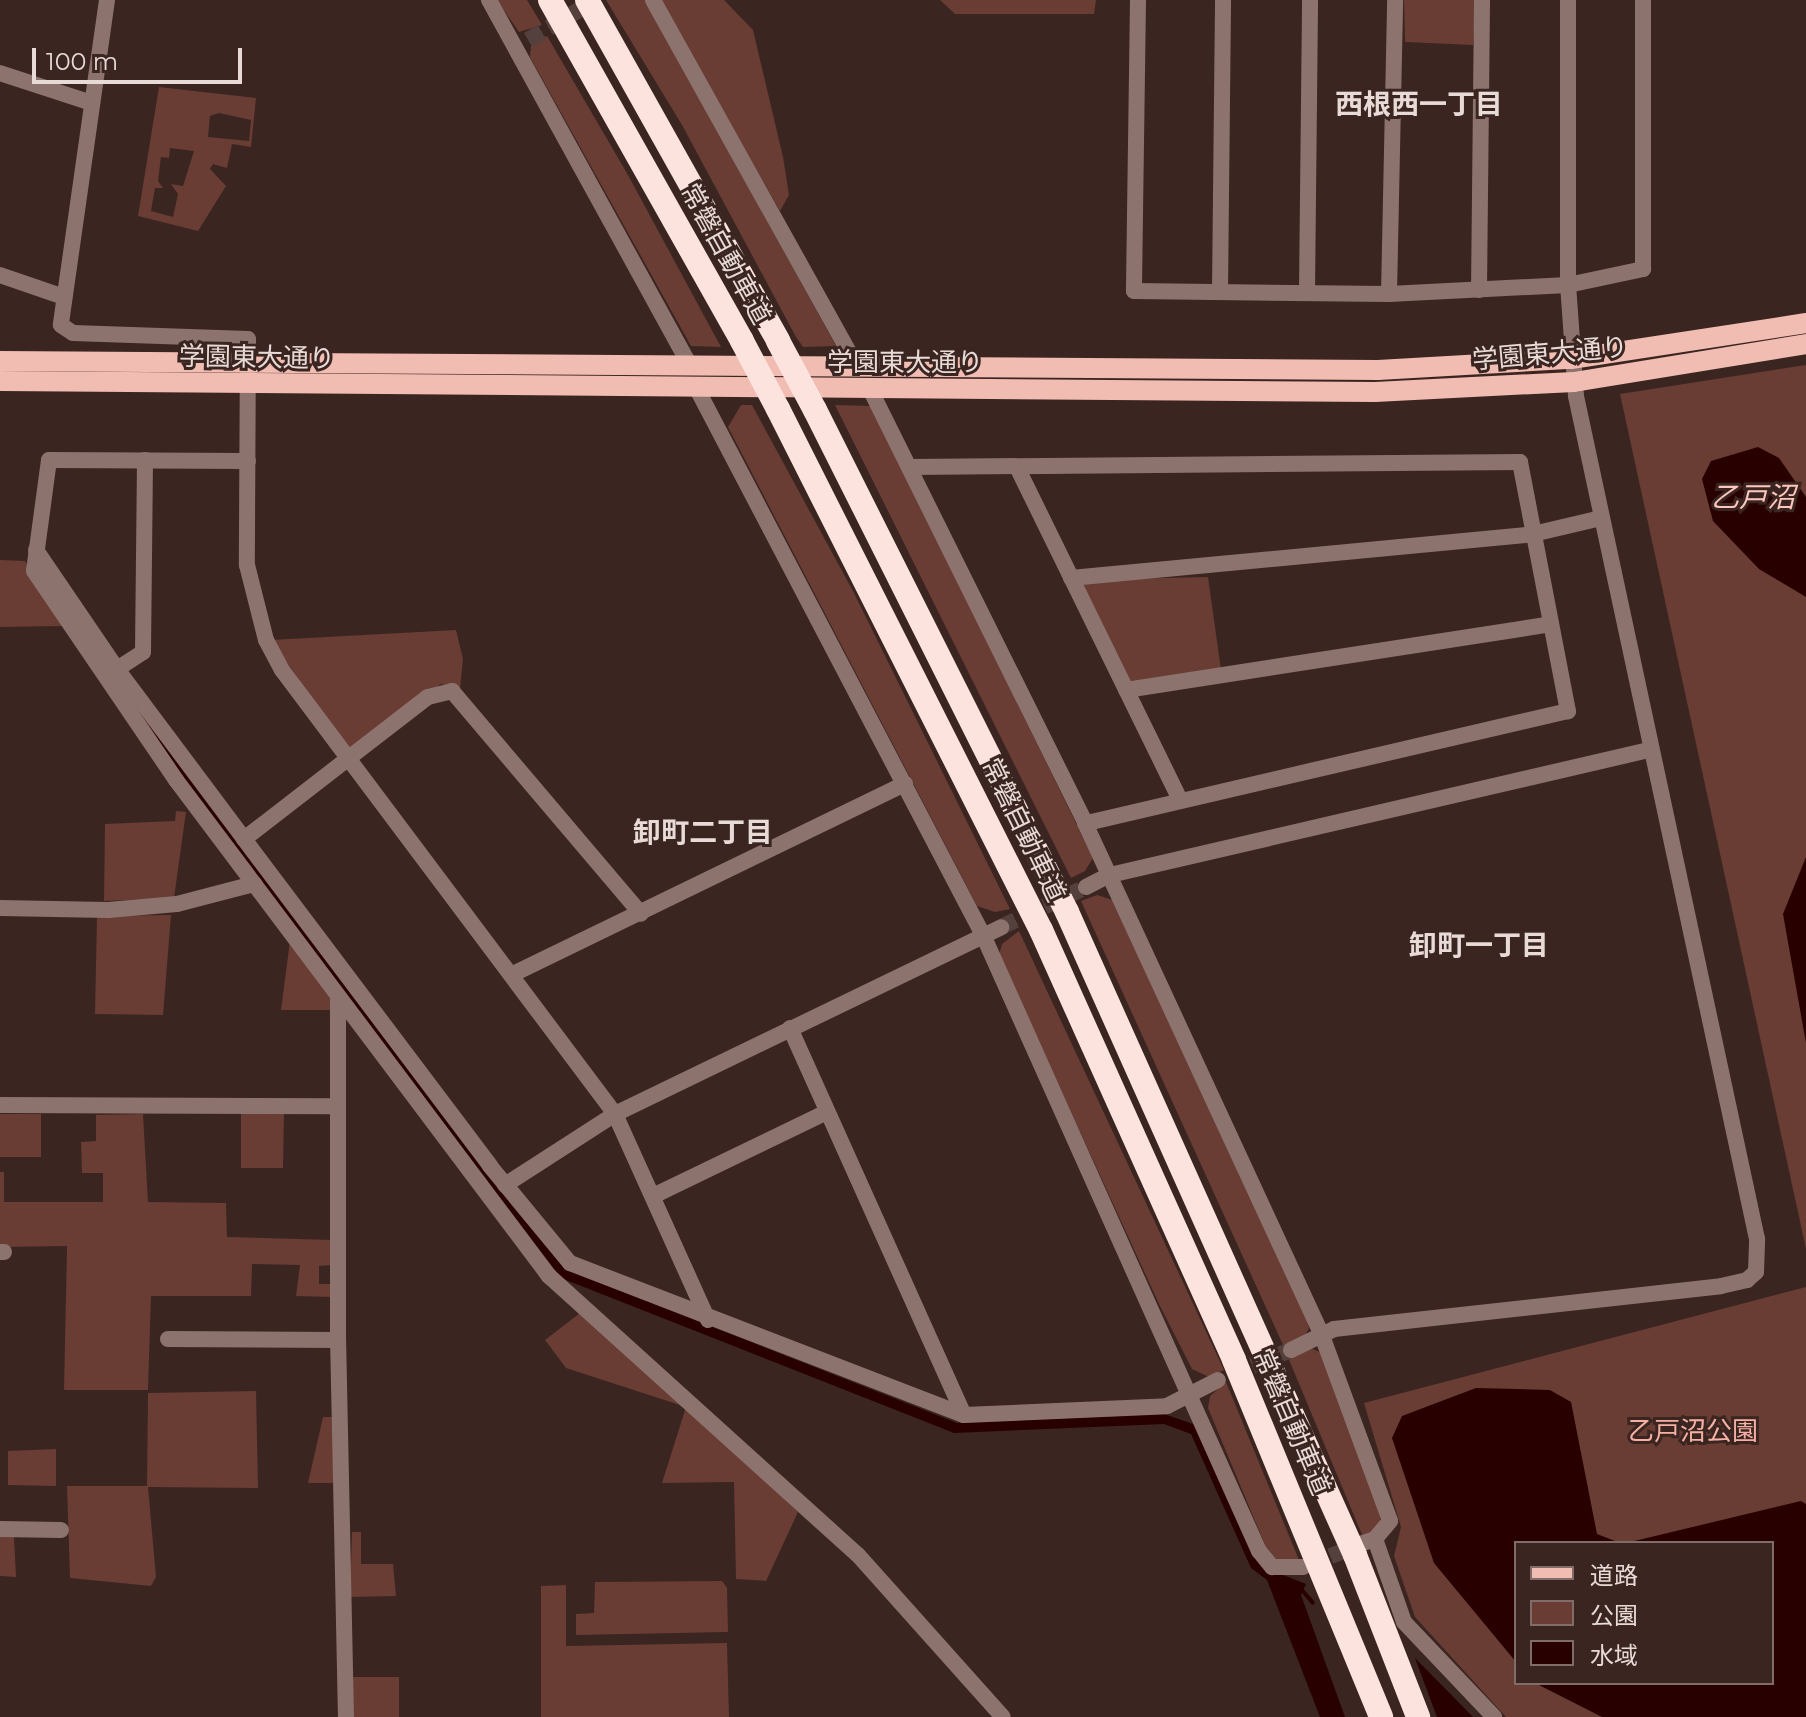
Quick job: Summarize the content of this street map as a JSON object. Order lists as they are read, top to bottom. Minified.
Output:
{"streets":{"highway":["常磐自動車道"],"main road":["学園東大通り"]},"districts":["西根西一丁目","卸町二丁目","卸町一丁目"],"water":["乙戸沼"],"parks":["乙戸沼公園"],"legend":["道路","公園","水域"],"scale_bar":"100 m"}
